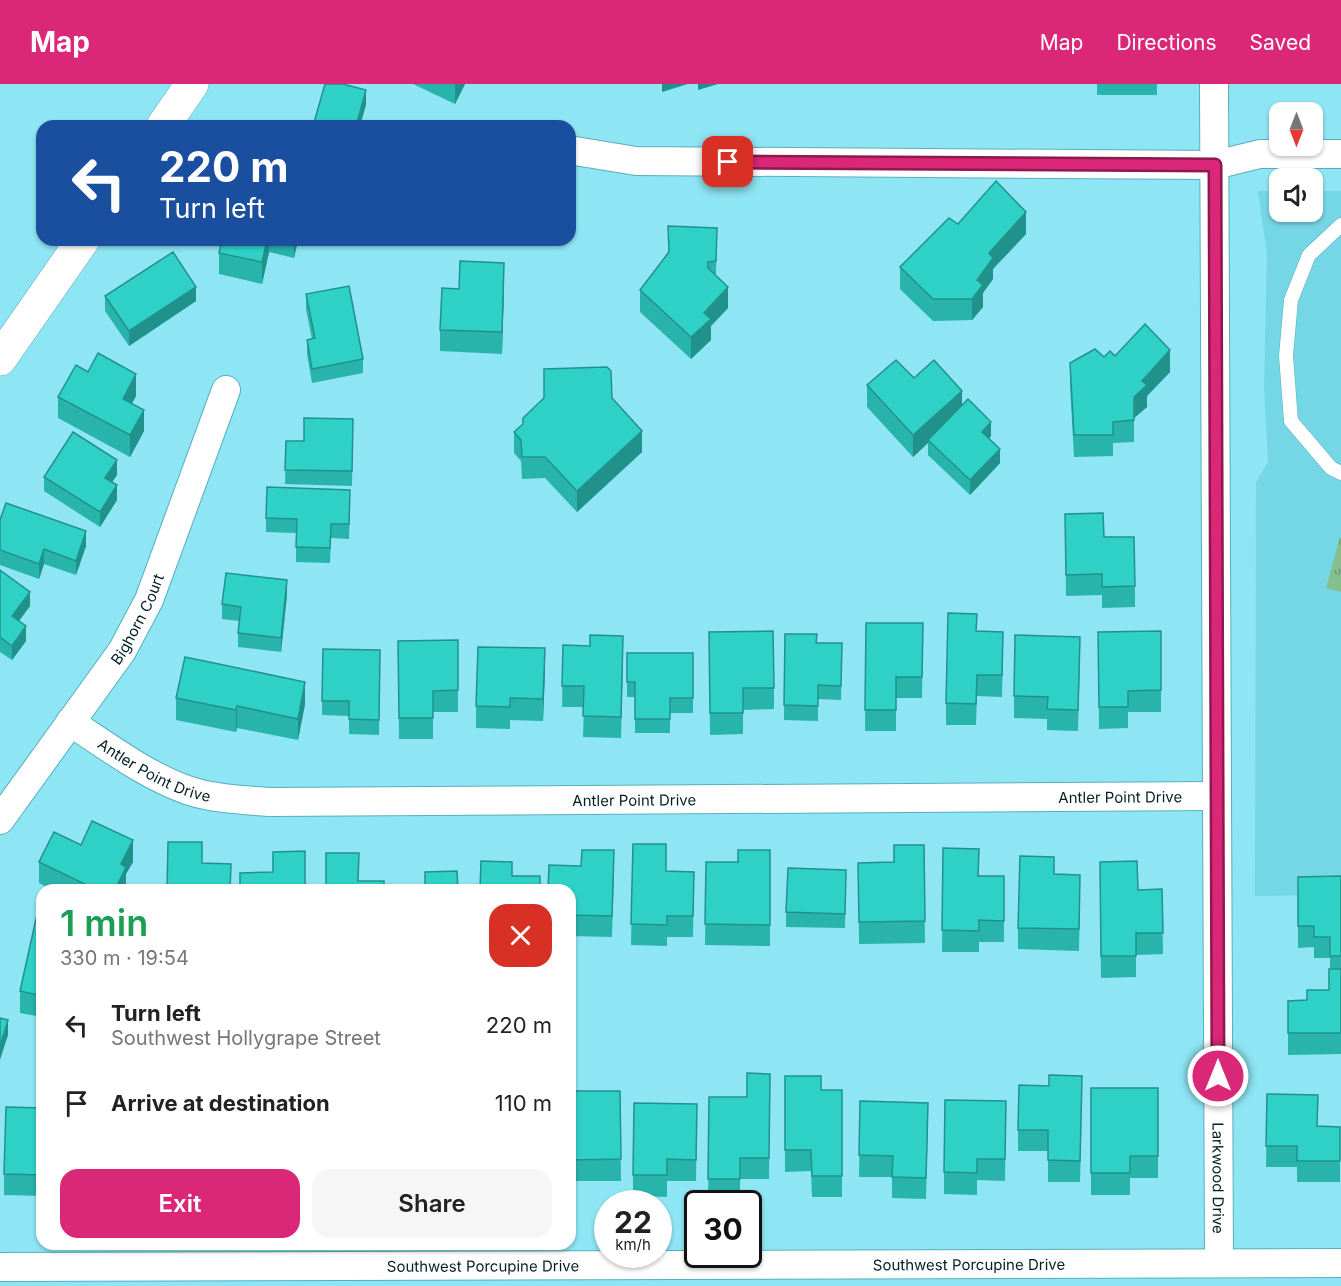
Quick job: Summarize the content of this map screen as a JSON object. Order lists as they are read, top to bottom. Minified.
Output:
{"streets":{"street":["Bighorn Court","Antler Point Drive","Larkwood Drive","Southwest Porcupine Drive"]},"crossings":[["Bighorn Court","Antler Point Drive"],["Antler Point Drive","Larkwood Drive"],["Larkwood Drive","Southwest Porcupine Drive"]],"north":"bottom","page":{"header":"Map","nav":["Map","Directions","Saved"],"turn":["220 m","Turn left"],"heading":["1 min","330 m · 19:54"],"list":[{"name":"Turn left","note":"Southwest Hollygrape Street","value":"220 m"},{"name":"Arrive at destination","value":"110 m"}],"buttons":["Exit","Share"],"speed":"22 km/h","limit":"30"}}
